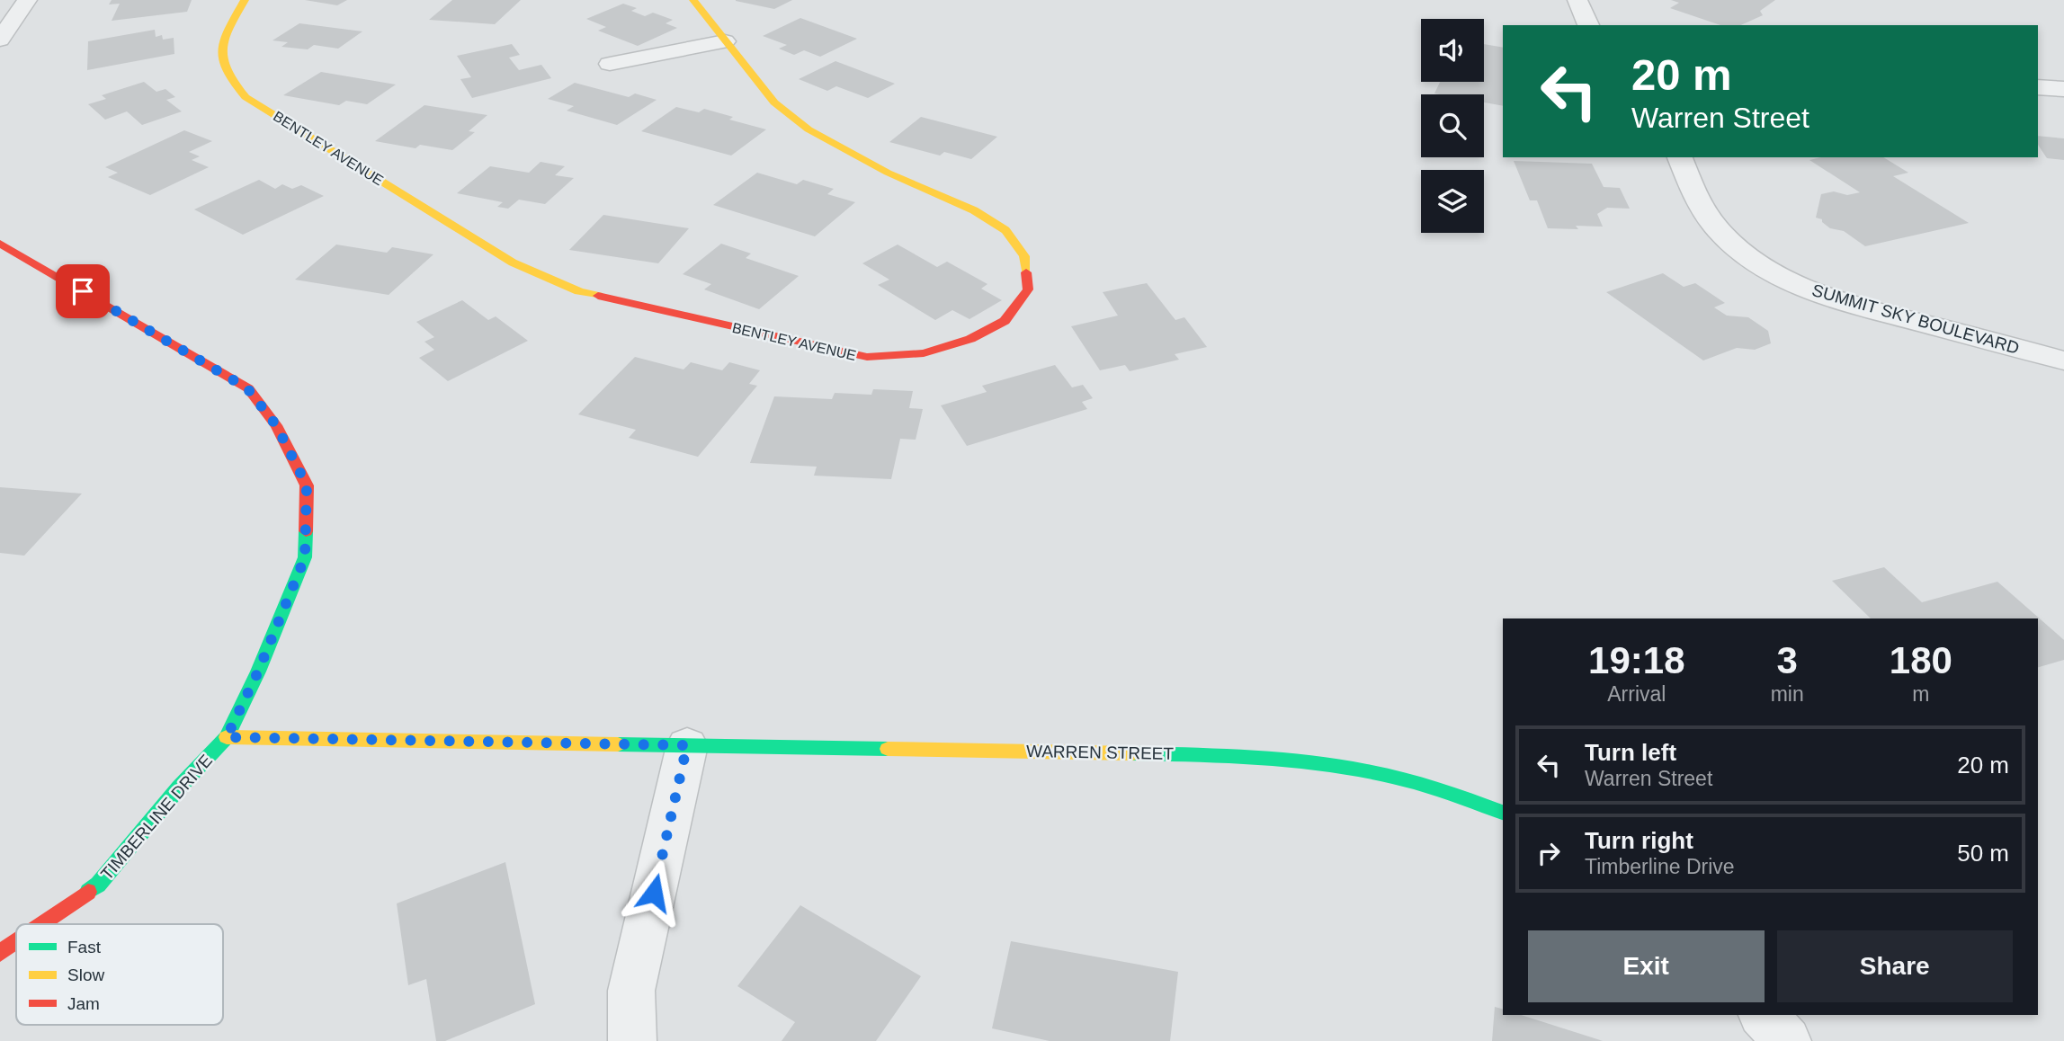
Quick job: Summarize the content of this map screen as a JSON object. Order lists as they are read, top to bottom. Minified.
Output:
{"streets":{"street":["BENTLEY AVENUE","SUMMIT SKY BOULEVARD","WARREN STREET","TIMBERLINE DRIVE"]},"crossings":[["WARREN STREET","TIMBERLINE DRIVE"]],"legend":["Fast","Slow","Jam"],"page":{"turn":["20 m","Warren Street"],"eta":["19:18","Arrival","3","min","180","m"],"list":[{"name":"Turn left","note":"Warren Street","value":"20 m"},{"name":"Turn right","note":"Timberline Drive","value":"50 m"}],"buttons":["Exit","Share"]}}
